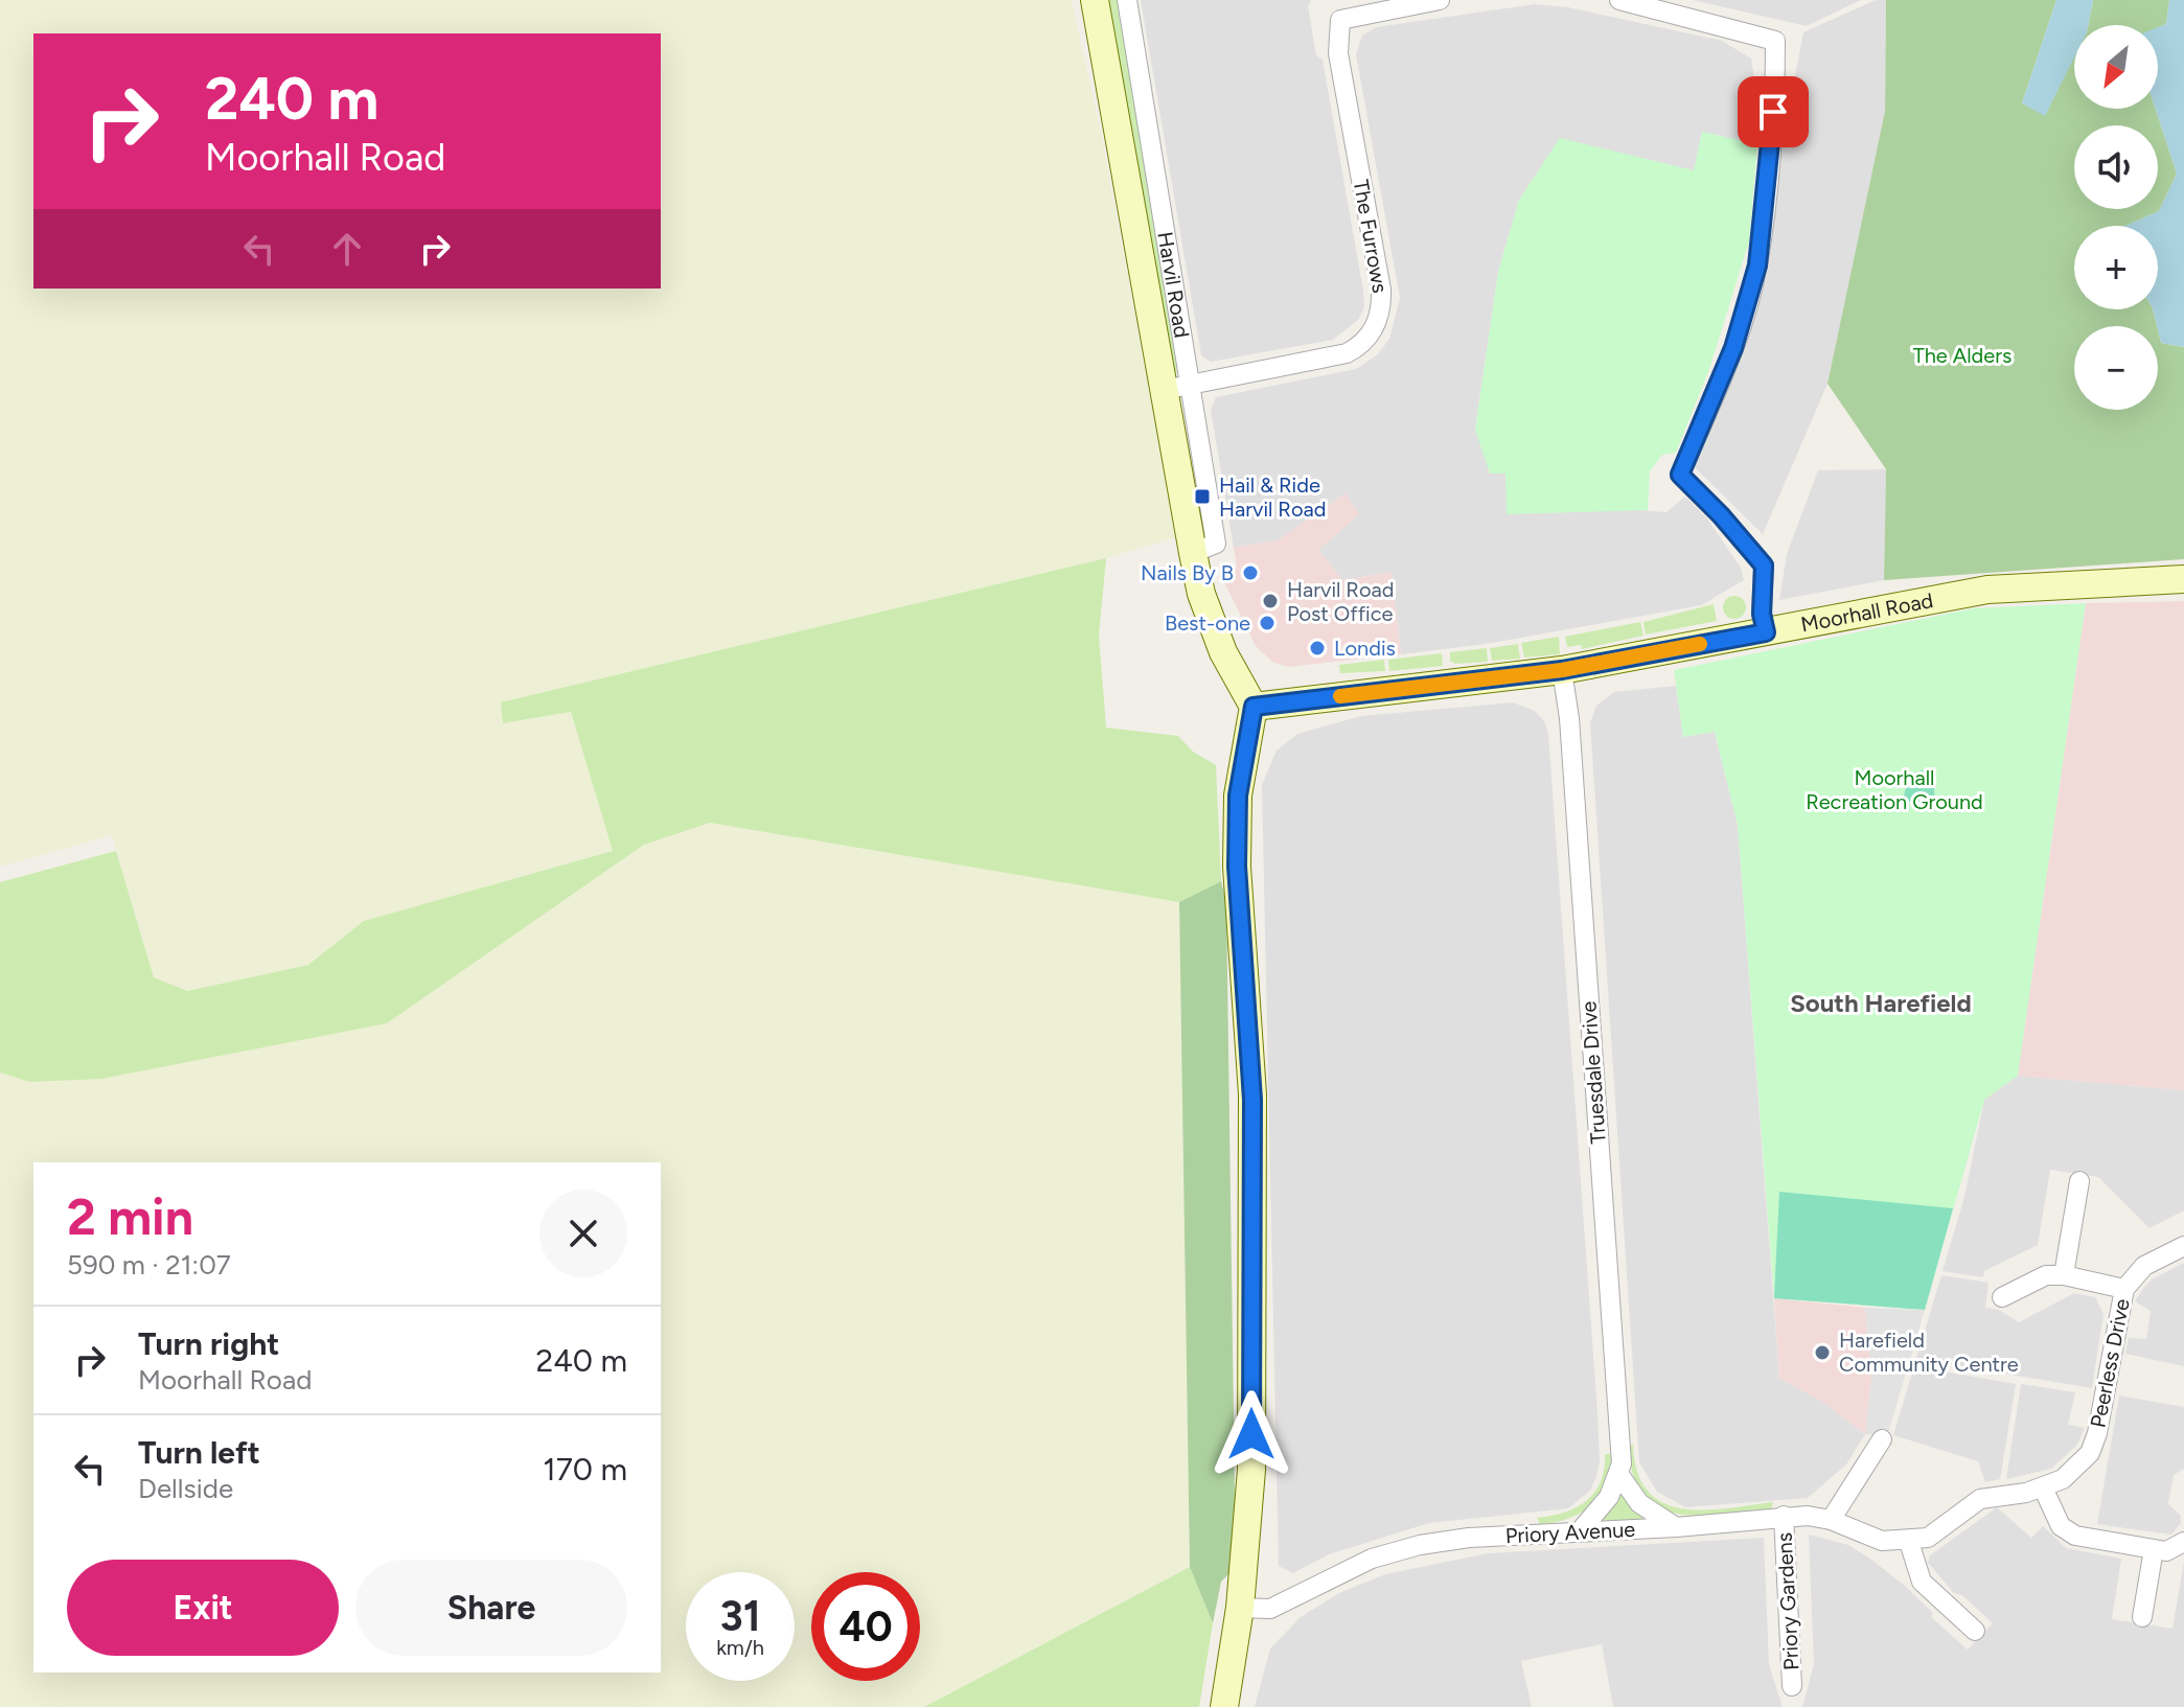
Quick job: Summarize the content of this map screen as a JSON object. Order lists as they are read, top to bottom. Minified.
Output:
{"streets":{"street":["The Furrows","Harvil Road","Moorhall Road","Truesdale Drive","Peerless Drive","Priory Avenue","Priory Gardens"]},"crossings":[["The Furrows","Harvil Road"],["Harvil Road","Moorhall Road"],["Moorhall Road","Truesdale Drive"],["Peerless Drive","Priory Avenue"],["Priory Avenue","Priory Gardens"]],"districts":["South Harefield"],"parks":["The Alders","Moorhall Recreation Ground"],"places":{"transit":["Hail & Ride Harvil Road"],"other":["Nails By B","Harvil Road Post Office","Best-one","Londis","Harefield Community Centre"]},"north":"bottom left","page":{"map_buttons":["+","−"],"turn":["240 m","Moorhall Road"],"heading":["2 min","590 m · 21:07"],"list":[{"name":"Turn right","note":"Moorhall Road","value":"240 m"},{"name":"Turn left","note":"Dellside","value":"170 m"}],"buttons":["Exit","Share"],"speed":"31 km/h","limit":"40"}}
